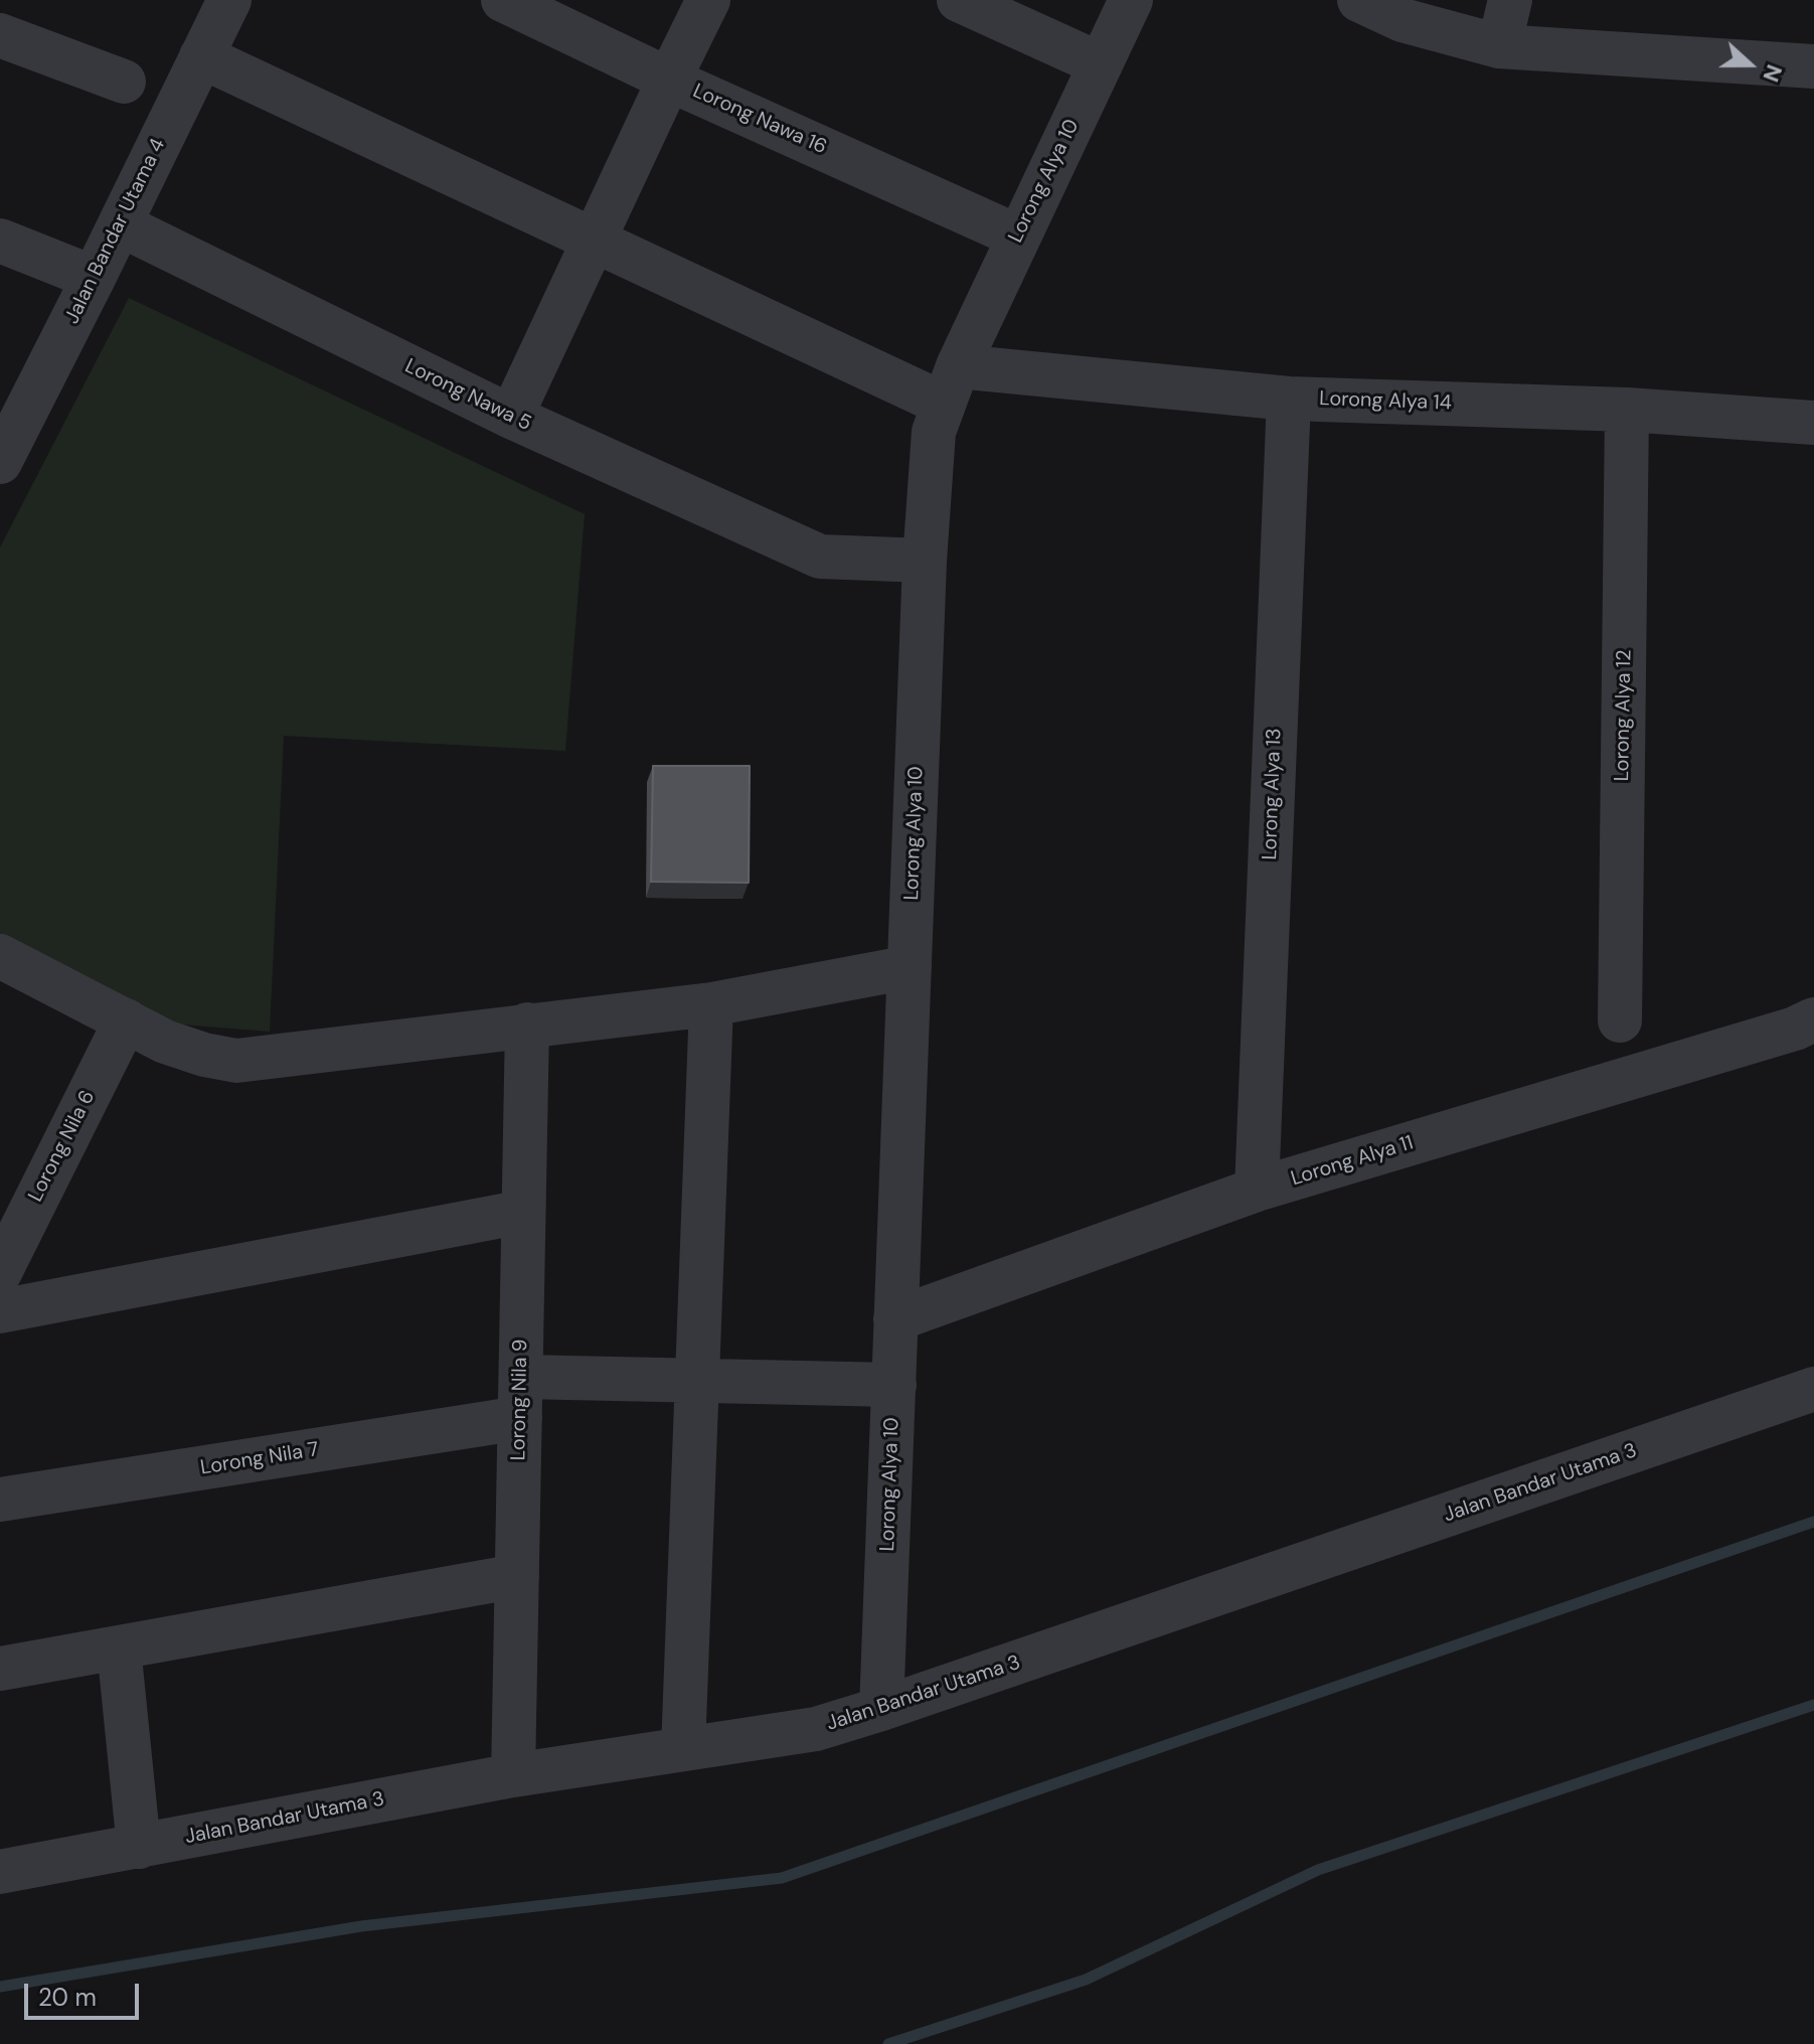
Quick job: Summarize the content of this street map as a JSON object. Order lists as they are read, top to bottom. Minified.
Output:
{"streets":{"street":["Lorong Nawa 16","Lorong Alya 10","Jalan Bandar Utama 4","Lorong Nawa 5","Lorong Alya 14","Lorong Alya 12","Lorong Alya 13","Lorong Nila 6","Lorong Alya 11","Lorong Nila 9","Lorong Nila 7","Jalan Bandar Utama 3"]},"crossings":[["Lorong Nawa 16","Lorong Alya 10"],["Lorong Alya 10","Lorong Nawa 5"],["Lorong Alya 10","Lorong Alya 14"],["Lorong Alya 10","Lorong Alya 11"],["Lorong Alya 10","Lorong Nila 7"],["Lorong Alya 10","Jalan Bandar Utama 3"],["Jalan Bandar Utama 4","Lorong Nawa 5"],["Jalan Bandar Utama 4","Lorong Alya 14"],["Lorong Alya 14","Lorong Alya 12"],["Lorong Alya 14","Lorong Alya 13"],["Lorong Alya 13","Lorong Alya 11"],["Lorong Nila 9","Lorong Nila 7"],["Lorong Nila 9","Jalan Bandar Utama 3"]],"scale_bar":"20 m","north":"right"}
